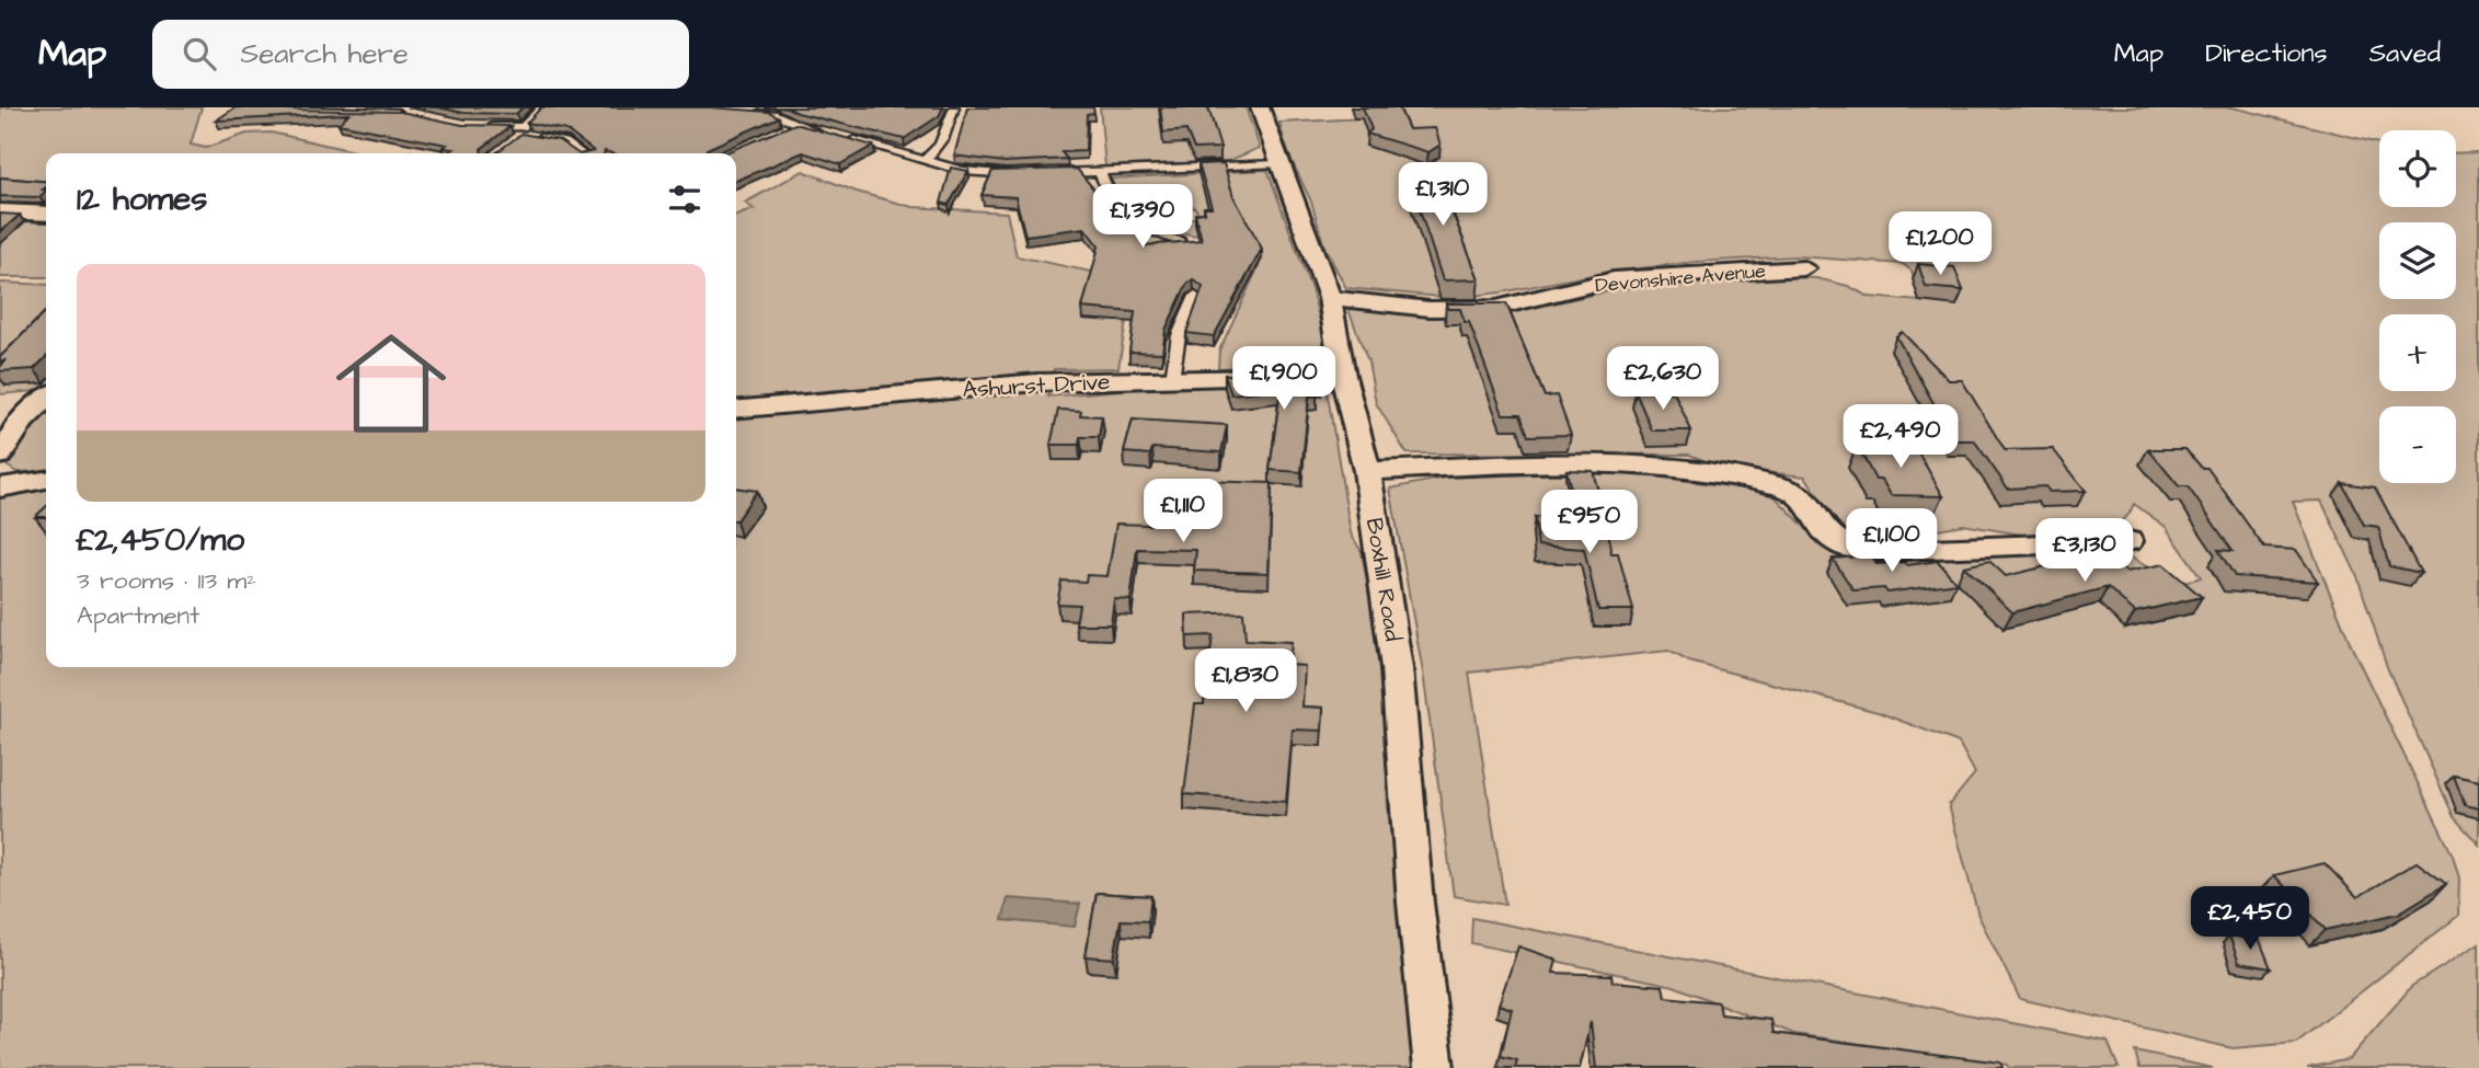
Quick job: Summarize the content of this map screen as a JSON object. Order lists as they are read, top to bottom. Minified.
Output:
{"streets":{"street":["Devonshire Avenue","Ashurst Drive","Boxhill Road"]},"crossings":[["Devonshire Avenue","Boxhill Road"]],"page":{"header":"Map","search":"Search here","nav":["Map","Directions","Saved"],"map_buttons":["+","−"],"heading":"12 homes","price":["£1,310","£1,390","£1,200","£1,900","£2,630","£2,490","£1,110","£950","£1,100","£3,130","£1,830","£2,450"],"list":[{"name":"£2,450/mo","note":"3 rooms · 113 m² · Apartment"}]}}
